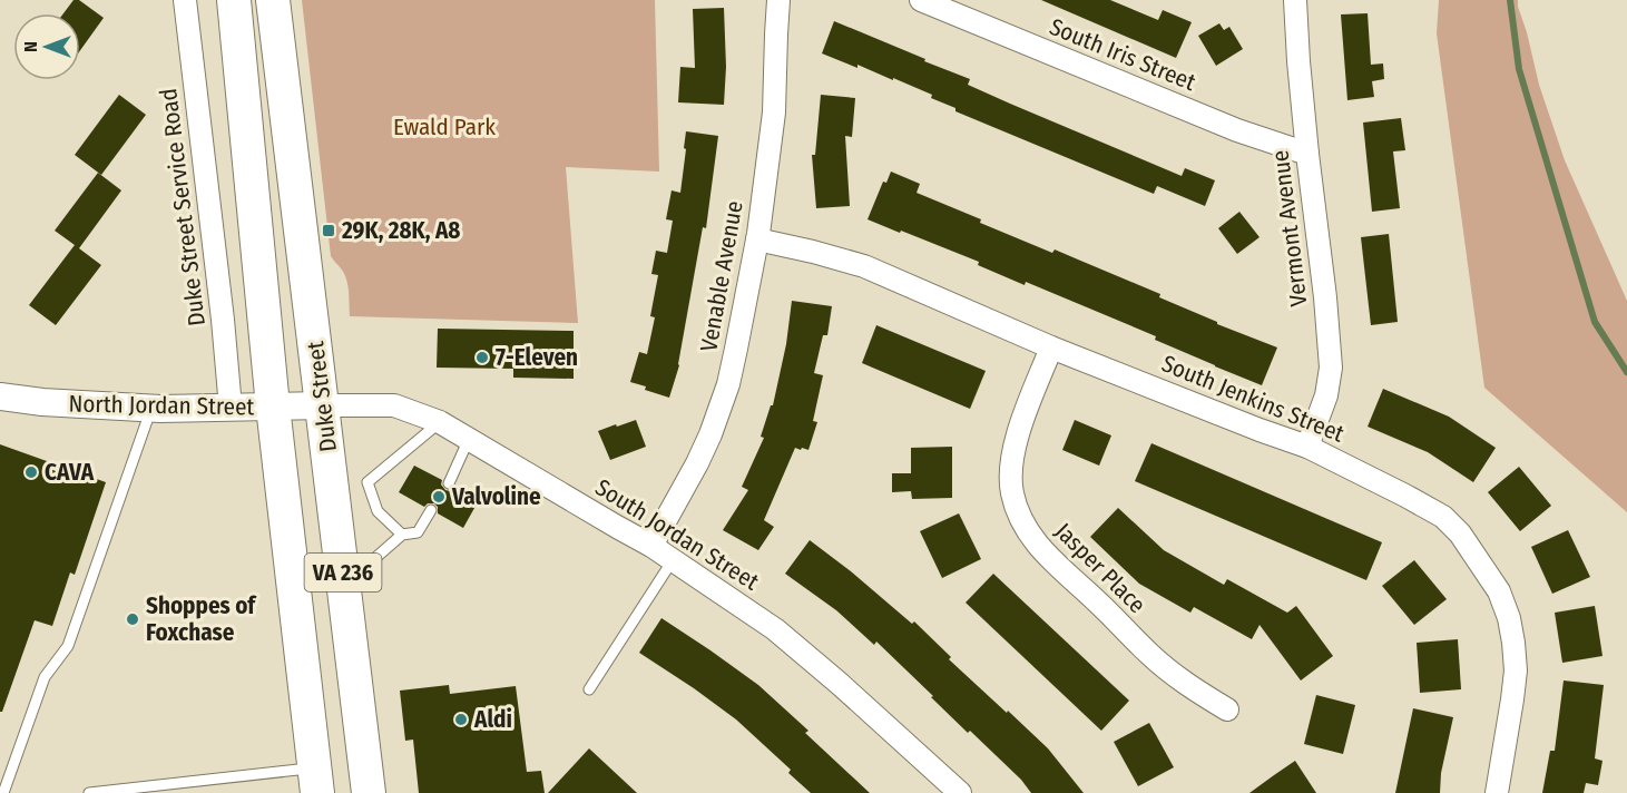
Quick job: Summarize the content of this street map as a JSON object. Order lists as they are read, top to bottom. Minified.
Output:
{"streets":{"main road":["Duke Street","VA 236"],"street":["South Iris Street","Duke Street Service Road","Vermont Avenue","Venable Avenue","South Jenkins Street","North Jordan Street","South Jordan Street","Jasper Place"]},"crossings":[["South Iris Street","Vermont Avenue"],["Duke Street Service Road","North Jordan Street"],["Vermont Avenue","South Jenkins Street"],["Venable Avenue","South Jenkins Street"],["Venable Avenue","South Jordan Street"],["Duke Street","North Jordan Street"],["Duke Street","South Jordan Street"],["South Jenkins Street","Jasper Place"],["North Jordan Street","South Jordan Street"]],"parks":["Ewald Park"],"places":{"transit":["29K, 28K, A8"],"other":["7-Eleven","CAVA","Valvoline","Shoppes of Foxchase","Aldi"]},"north":"left"}
